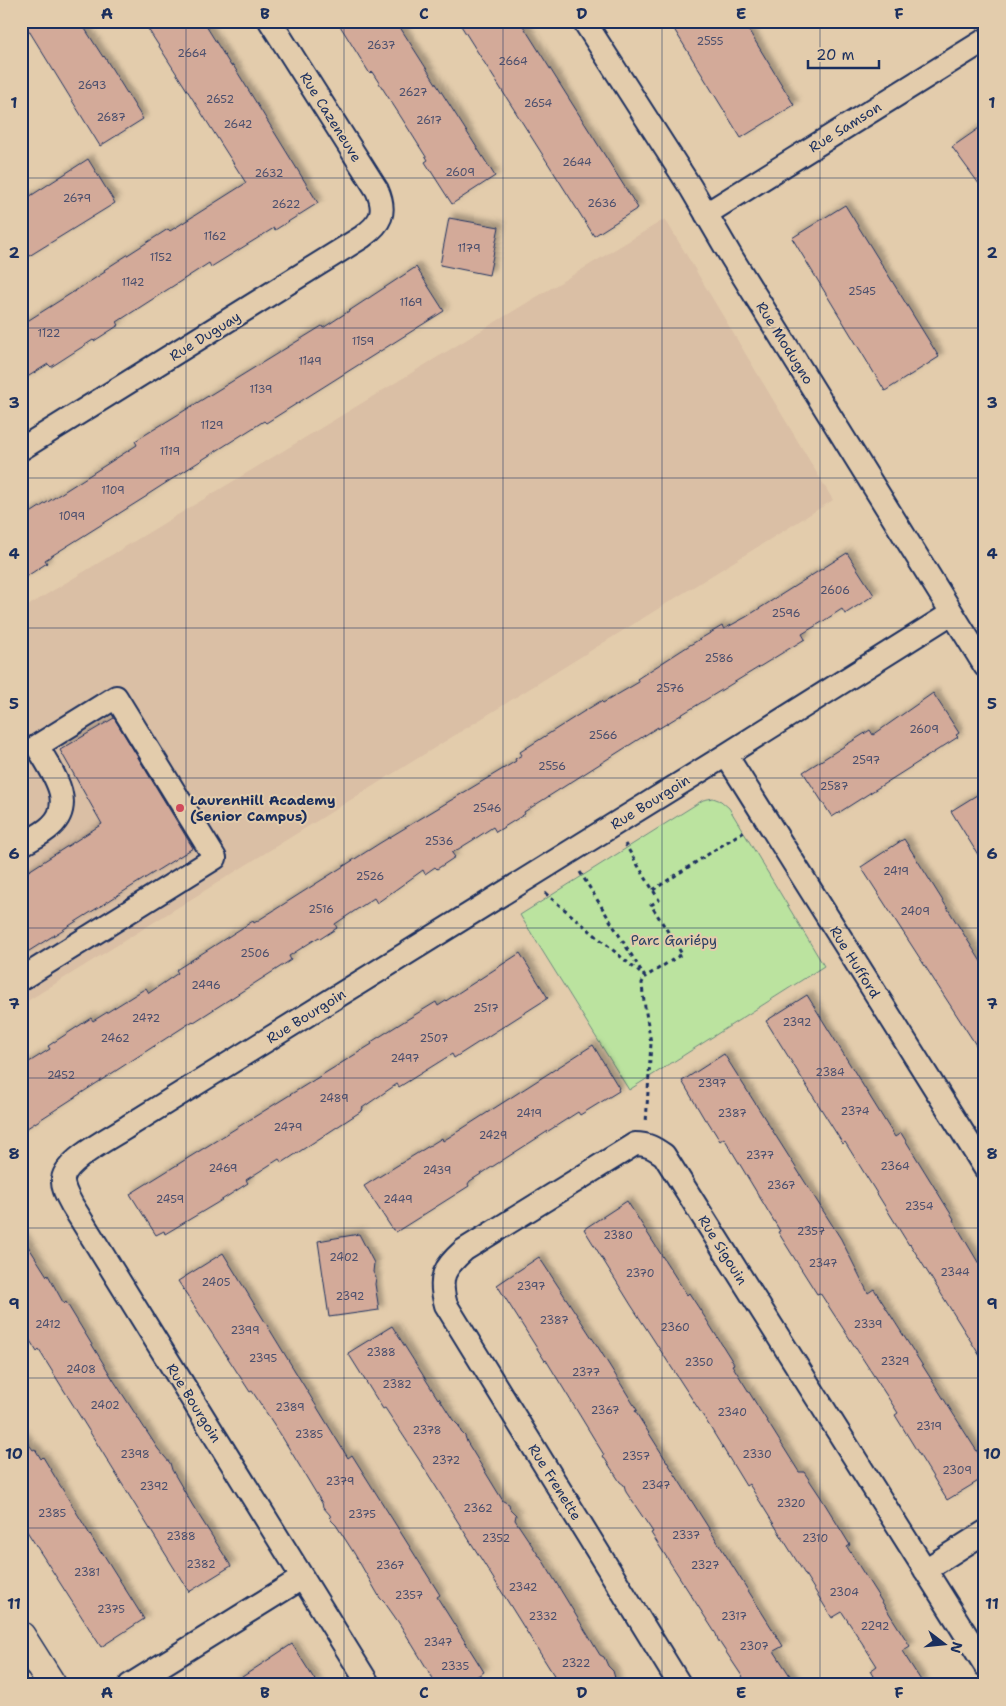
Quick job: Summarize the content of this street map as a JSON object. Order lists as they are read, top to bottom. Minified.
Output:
{"streets":{"street":["Rue Cazeneuve","Rue Samson","Rue Duguay","Rue Modugno","Rue Bourgoin","Rue Hufford","Rue Sigouin","Rue Frenette"]},"crossings":[["Rue Cazeneuve","Rue Duguay"],["Rue Samson","Rue Modugno"],["Rue Modugno","Rue Bourgoin"],["Rue Bourgoin","Rue Hufford"],["Rue Sigouin","Rue Frenette"]],"parks":["Parc Gariépy"],"places":["LaurenHill Academy (Senior Campus)"],"house_numbers":["2555","2637","2664","2664","2693","2627","2652","2654","2687","2617","2642","2644","2609","2632","2679","2636","2622","1162","1179","1152","1142","2545","1169","1122","1159","1149","1139","1129","1119","1109","1099","2606","2596","2586","2576","2609","2566","2597","2556","2587","2546","2536","2419","2526","2516","2409","2506","2496","2517","2472","2392","2462","2507","2497","2384","2452","2397","2489","2374","2419","2387","2479","2429","2377","2364","2469","2439","2367","2459","2449","2354","2357","2380","2402","2347","2344","2370","2405","2397","2392","2387","2412","2339","2360","2399","2388","2395","2329","2350","2408","2377","2382","2402","2389","2367","2340","2319","2378","2385","2398","2330","2357","2372","2309","2379","2347","2392","2320","2362","2385","2375","2337","2388","2352","2310","2382","2367","2327","2381","2342","2304","2357","2375","2332","2317","2292","2347","2307","2322","2335"],"scale_bar":"20 m","north":"right","grid":{"columns":["A","B","C","D","E","F"],"rows":["1","2","3","4","5","6","7","8","9","10","11"]}}
